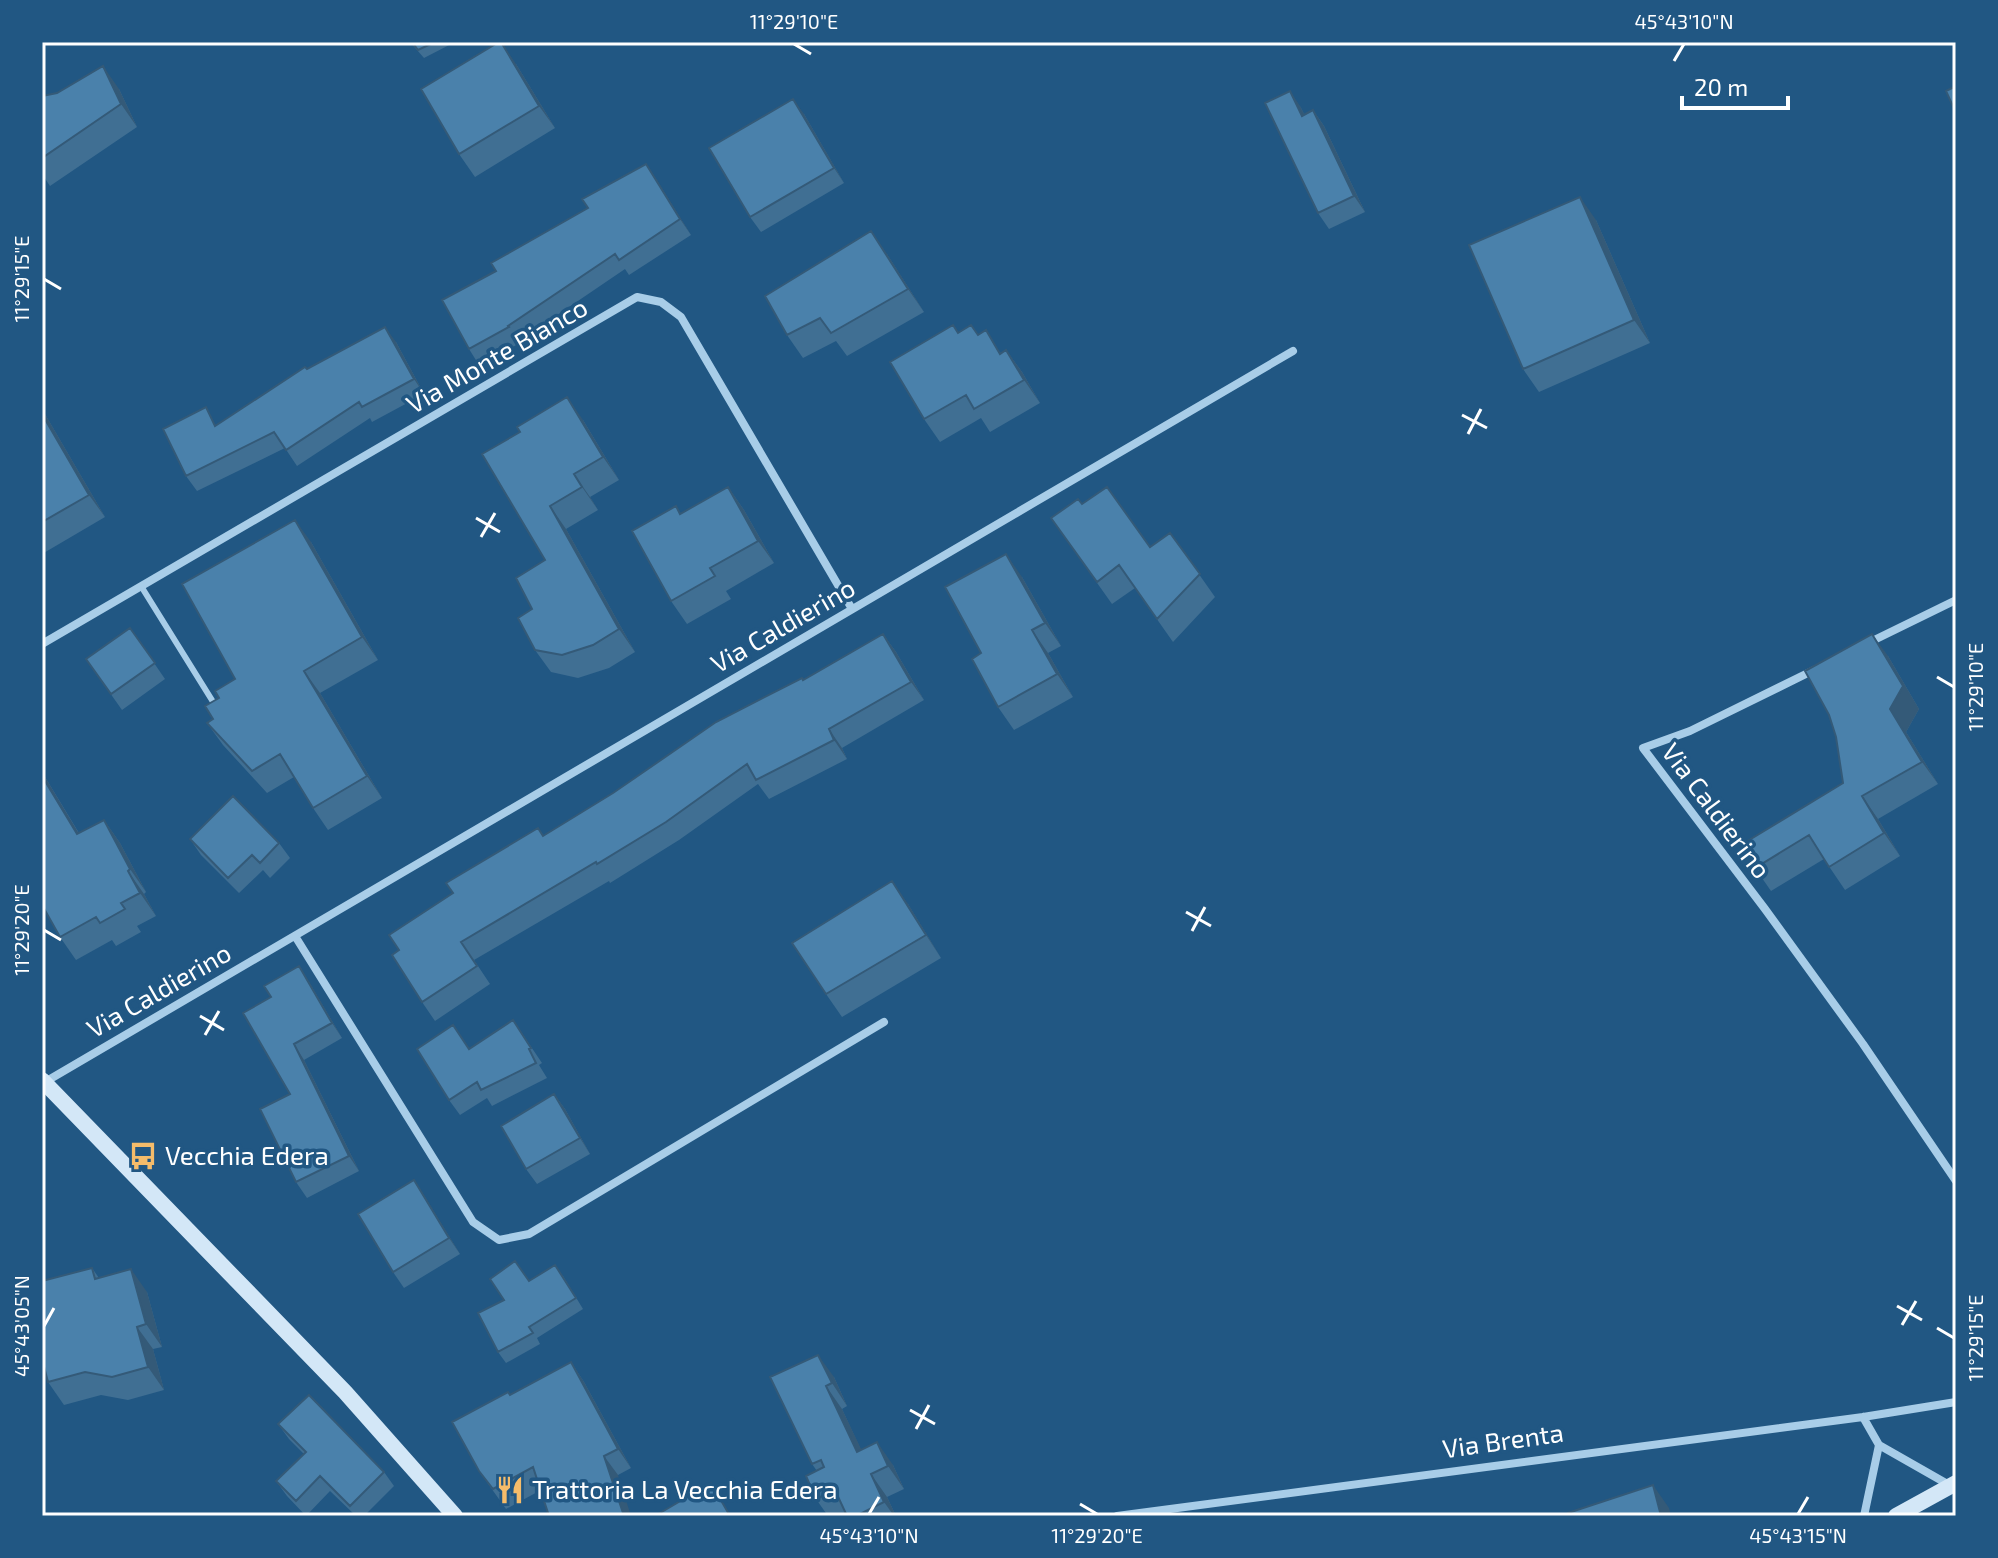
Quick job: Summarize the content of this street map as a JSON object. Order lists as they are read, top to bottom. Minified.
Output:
{"streets":{"street":["Via Monte Bianco","Via Caldierino","Via Brenta"]},"crossings":[["Via Monte Bianco","Via Caldierino"]],"places":{"bus stop":["Vecchia Edera"],"restaurant":["Trattoria La Vecchia Edera"]},"scale_bar":"20 m","coordinates":["11°29'10\"E","45°43'10\"N","11°29'15\"E","11°29'20\"E","45°43'05\"N","45°43'15\"N"]}
